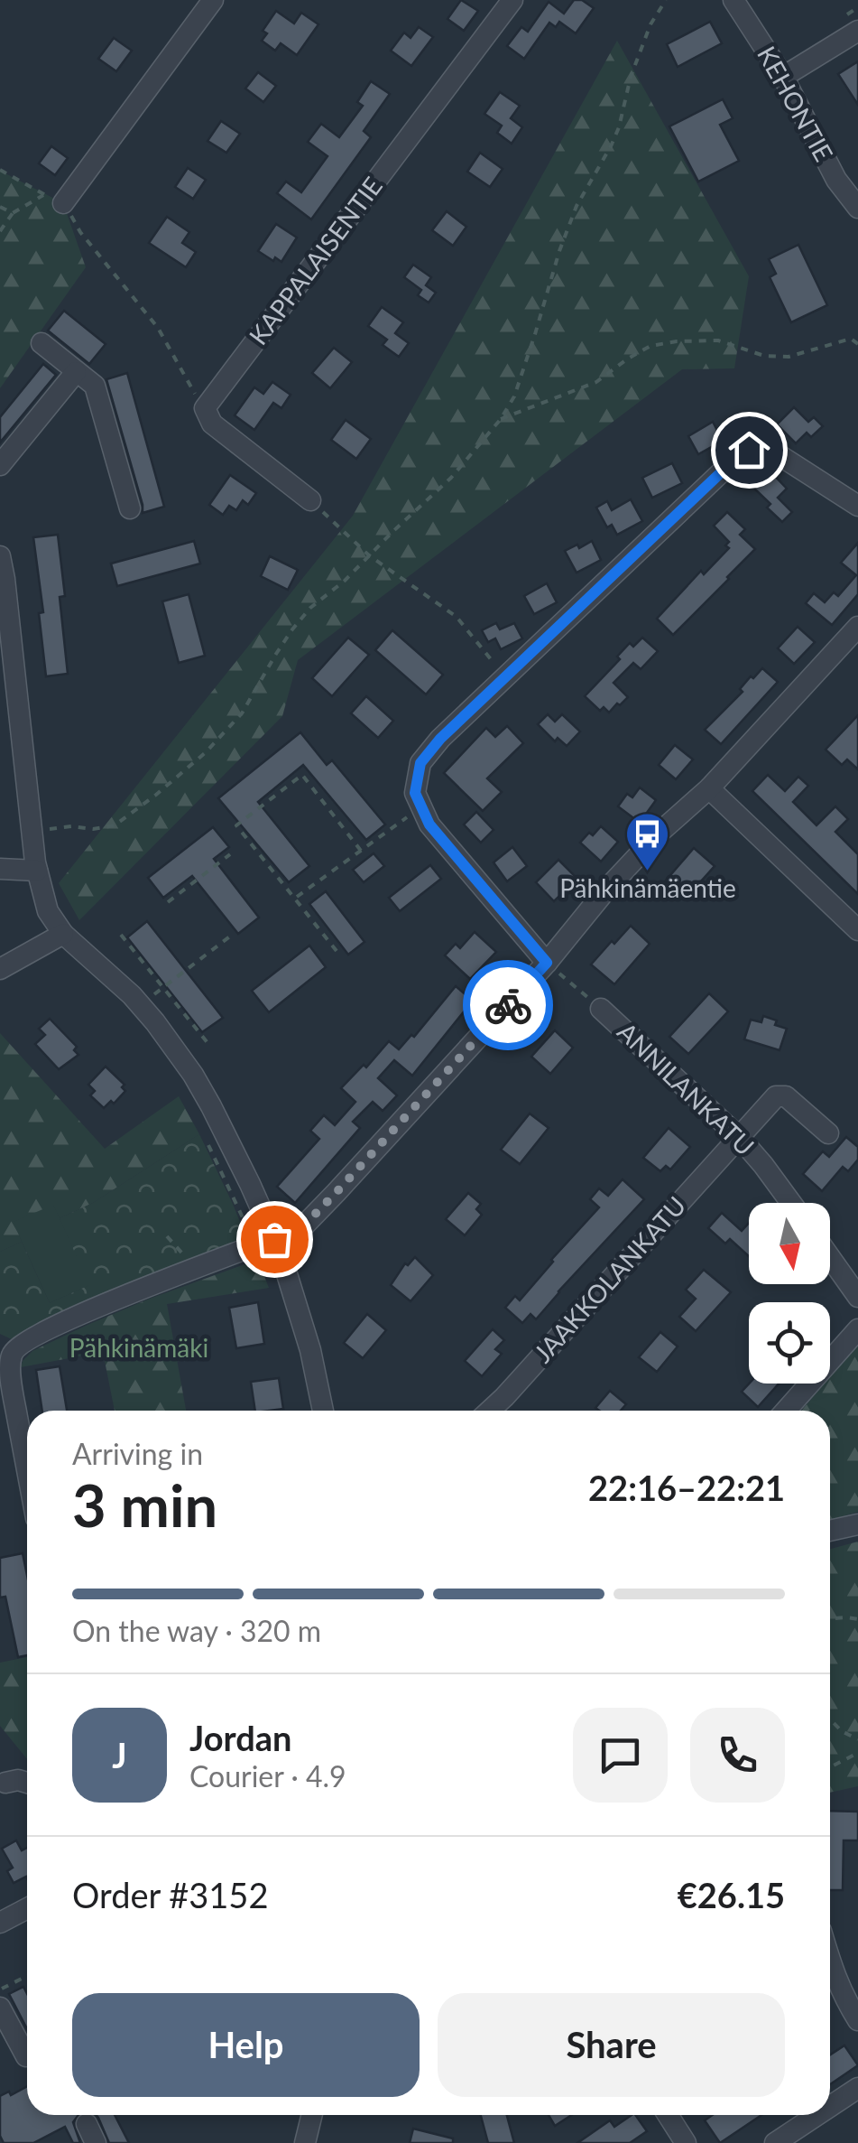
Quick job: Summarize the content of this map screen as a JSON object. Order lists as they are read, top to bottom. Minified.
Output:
{"streets":{"street":["KEHONTIE","KAPPALAISENTIE","ANNILANKATU","JAAKKOLANKATU"]},"crossings":[["ANNILANKATU","JAAKKOLANKATU"]],"parks":["Pähkinämäki"],"places":{"bus stop":["Pähkinämäentie"]},"north":"bottom","page":{"heading":["3 min","Arriving in","22:16–22:21"],"panel":["Jordan","Courier · 4.9","Order #3152","€26.15"],"bar":"On the way · 320 m","round":"J","buttons":["Help","Share"]}}
